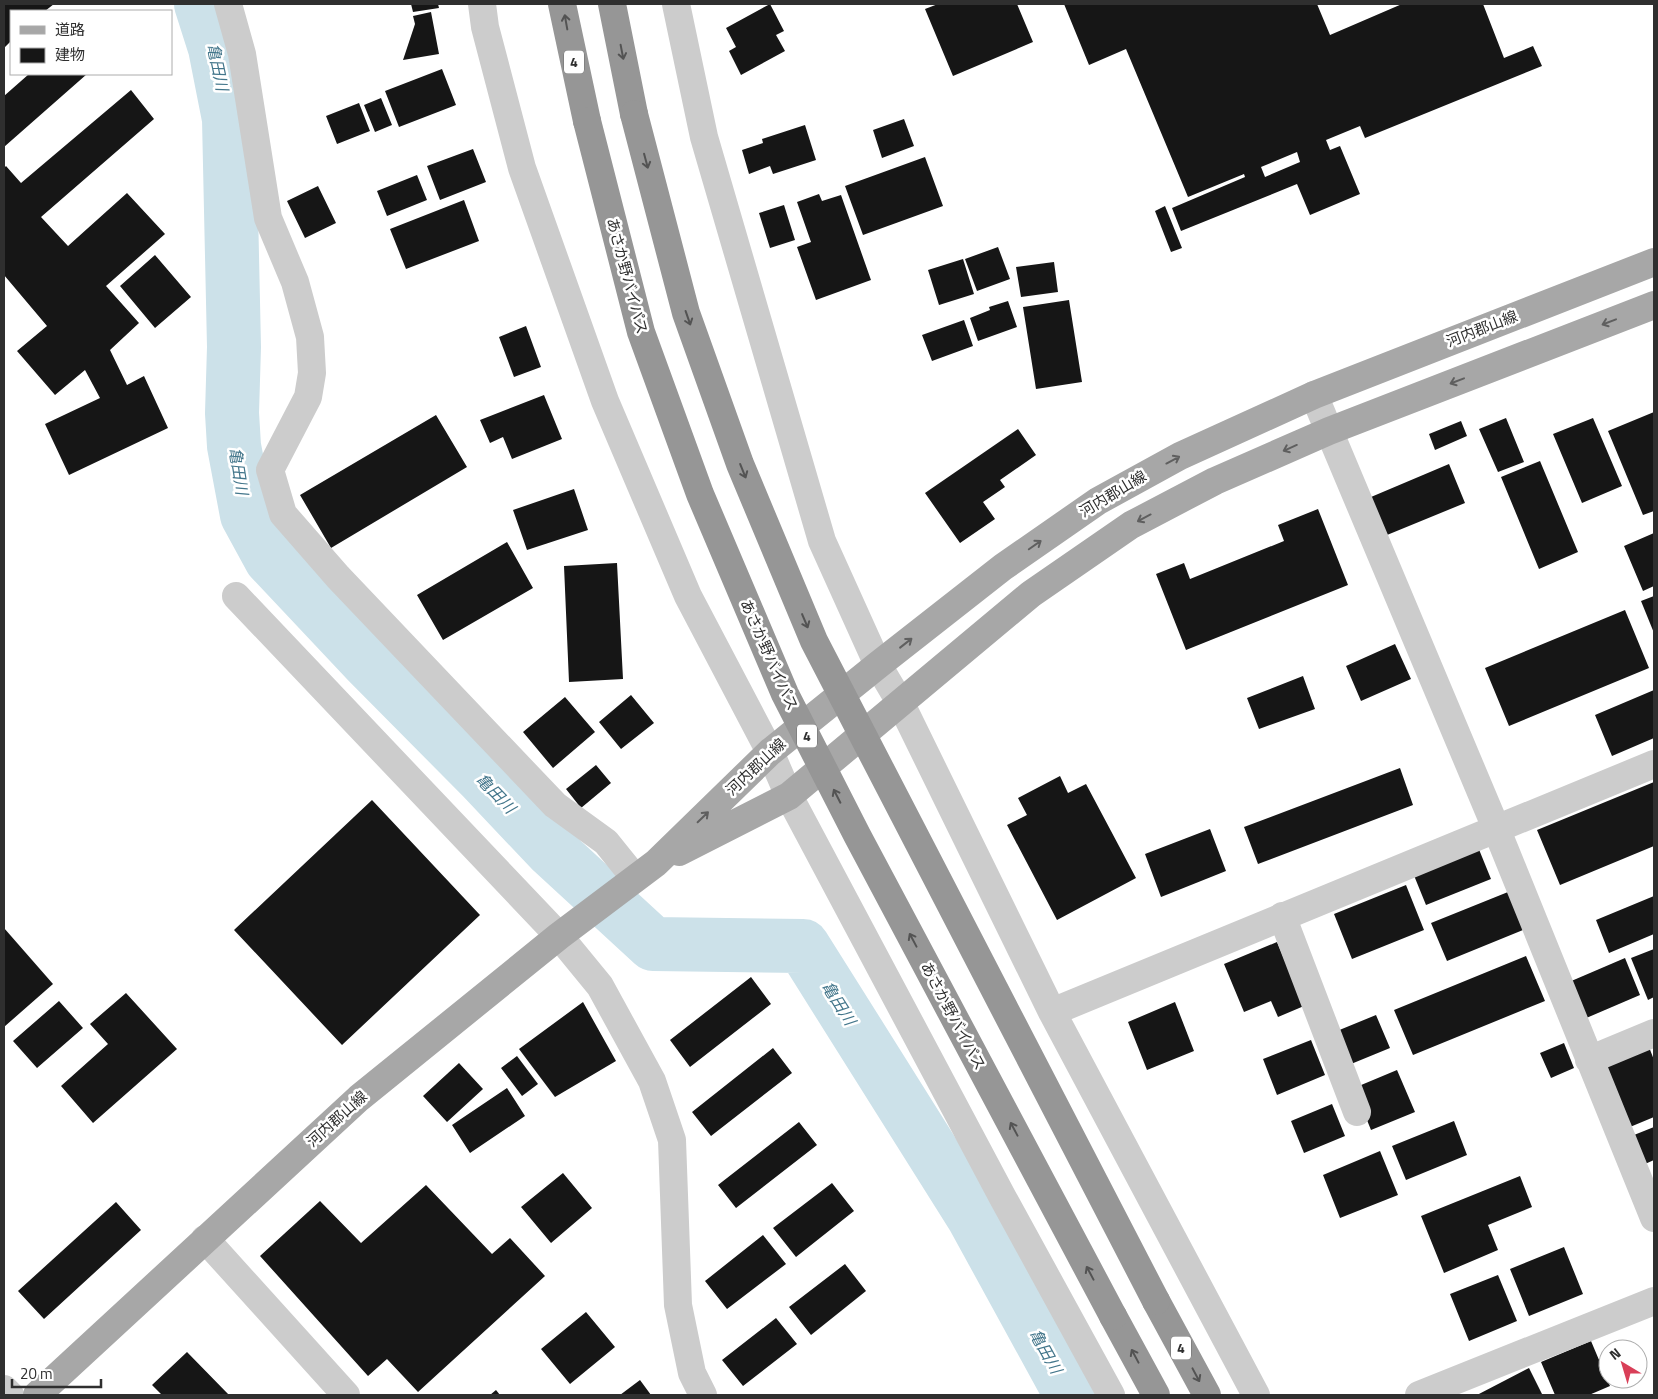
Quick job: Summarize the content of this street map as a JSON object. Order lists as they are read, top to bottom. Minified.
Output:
{"streets":{"highway":["4","あさか野バイパス"],"main road":["河内郡山線"]},"water":["亀田川"],"legend":["道路","建物"],"scale_bar":"20 m","north":"top left"}
